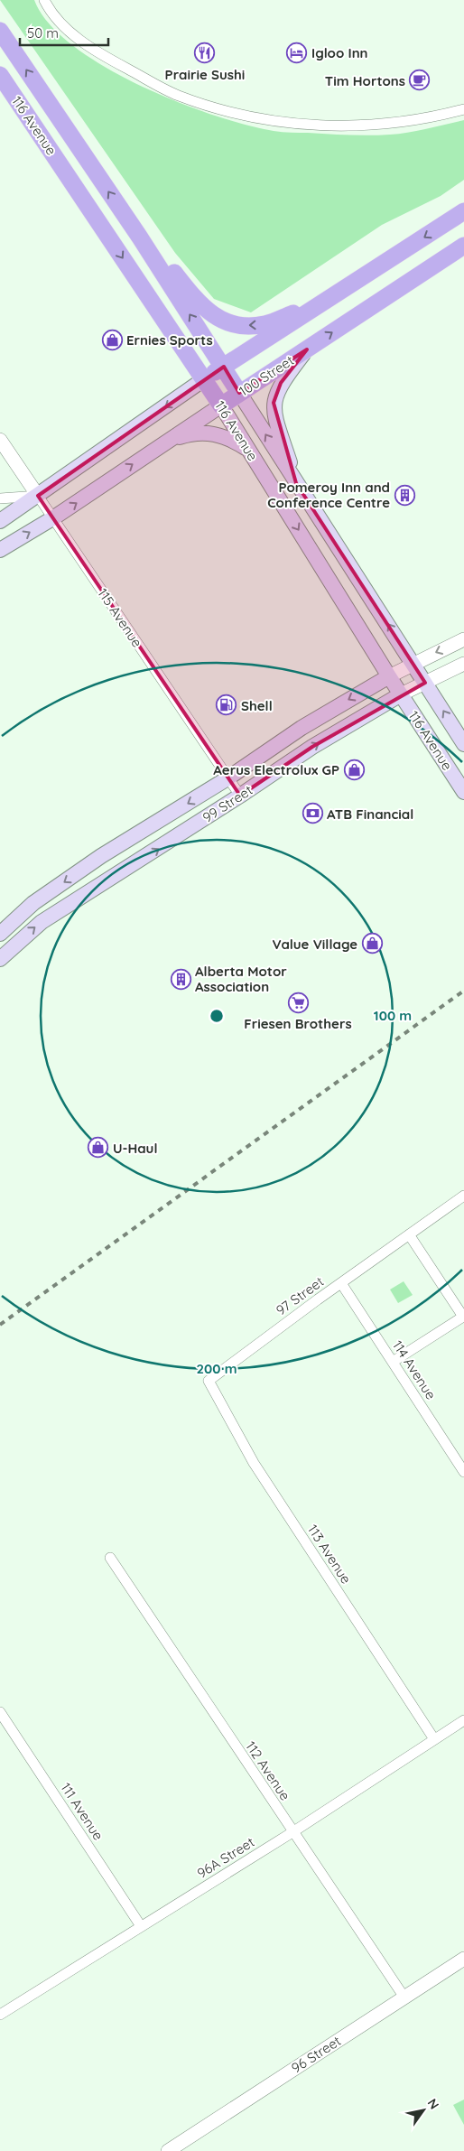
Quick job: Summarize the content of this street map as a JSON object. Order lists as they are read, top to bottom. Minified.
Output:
{"streets":{"main road":["116 Avenue","100 Street","99 Street"],"street":["115 Avenue","97 Street","114 Avenue","113 Avenue","112 Avenue","111 Avenue","96A Street","96 Street"]},"crossings":[["116 Avenue","100 Street"],["116 Avenue","99 Street"],["100 Street","115 Avenue"],["115 Avenue","99 Street"],["97 Street","114 Avenue"],["97 Street","113 Avenue"],["113 Avenue","96A Street"],["112 Avenue","96A Street"],["112 Avenue","96 Street"],["111 Avenue","96A Street"]],"places":{"hotel":["Igloo Inn"],"restaurant":["Prairie Sushi"],"cafe":["Tim Hortons"],"shop":["Ernies Sports","Aerus Electrolux GP","Value Village","U-Haul"],"building":["Pomeroy Inn and Conference Centre","Alberta Motor Association"],"fuel station":["Shell"],"bank":["ATB Financial"],"supermarket":["Friesen Brothers"]},"scale_bar":"50 m","north":"top right","rings":["100 m","200 m"]}
